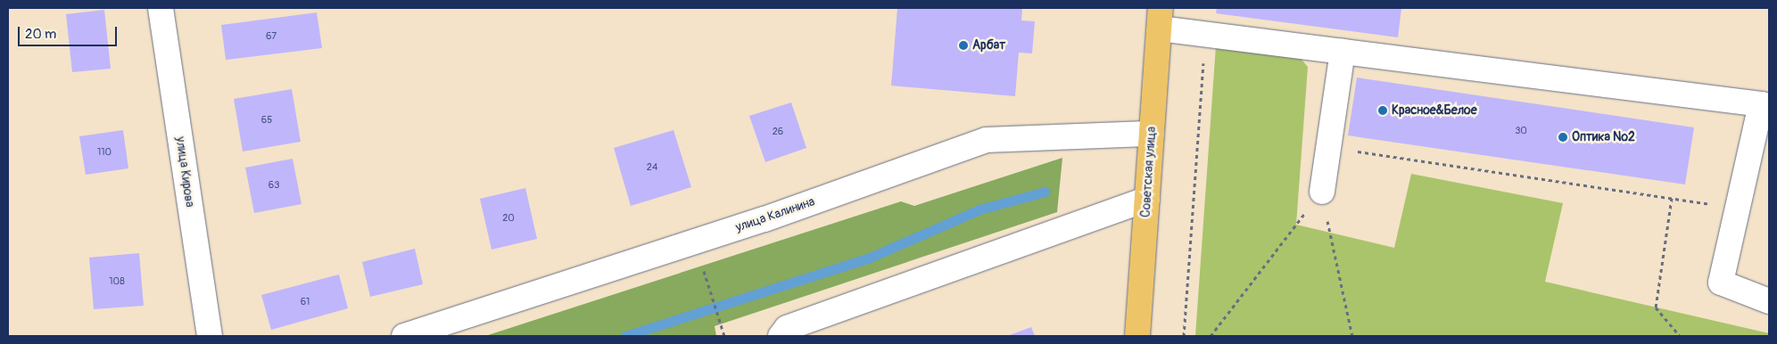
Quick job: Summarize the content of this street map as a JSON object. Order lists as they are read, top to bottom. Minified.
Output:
{"streets":{"main road":["Советская улица"],"street":["улица Кирова","улица Калинина"]},"crossings":[["Советская улица","улица Калинина"]],"places":["Арбат","Красное&Белое","Оптика №2"],"house_numbers":["67","65","30","26","110","24","63","20","108","61"],"scale_bar":"20 m"}
